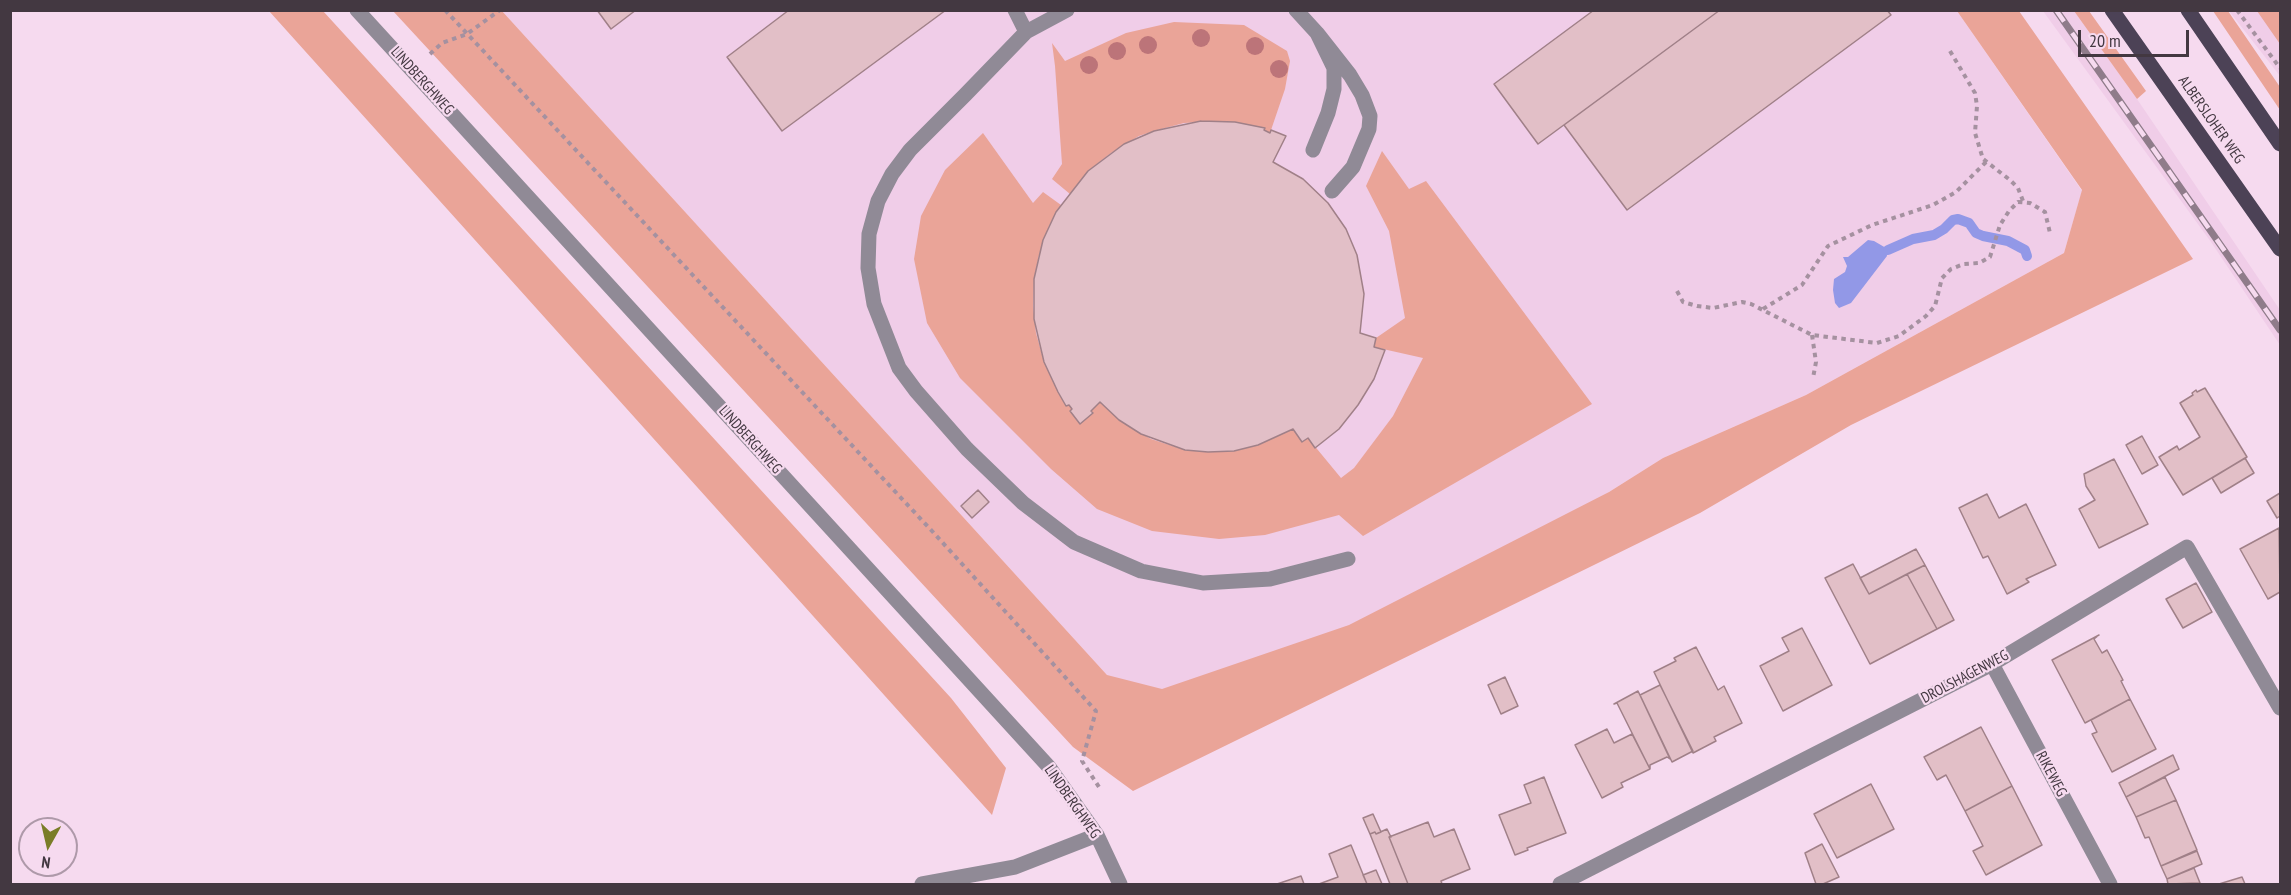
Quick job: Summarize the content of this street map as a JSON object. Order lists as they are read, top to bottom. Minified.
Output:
{"streets":{"main road":["ALBERSLOHER WEG"],"street":["LINDBERGHWEG","DROLSHAGENWEG","RIKEWEG"]},"crossings":[["DROLSHAGENWEG","RIKEWEG"]],"scale_bar":"20 m","north":"bottom"}
